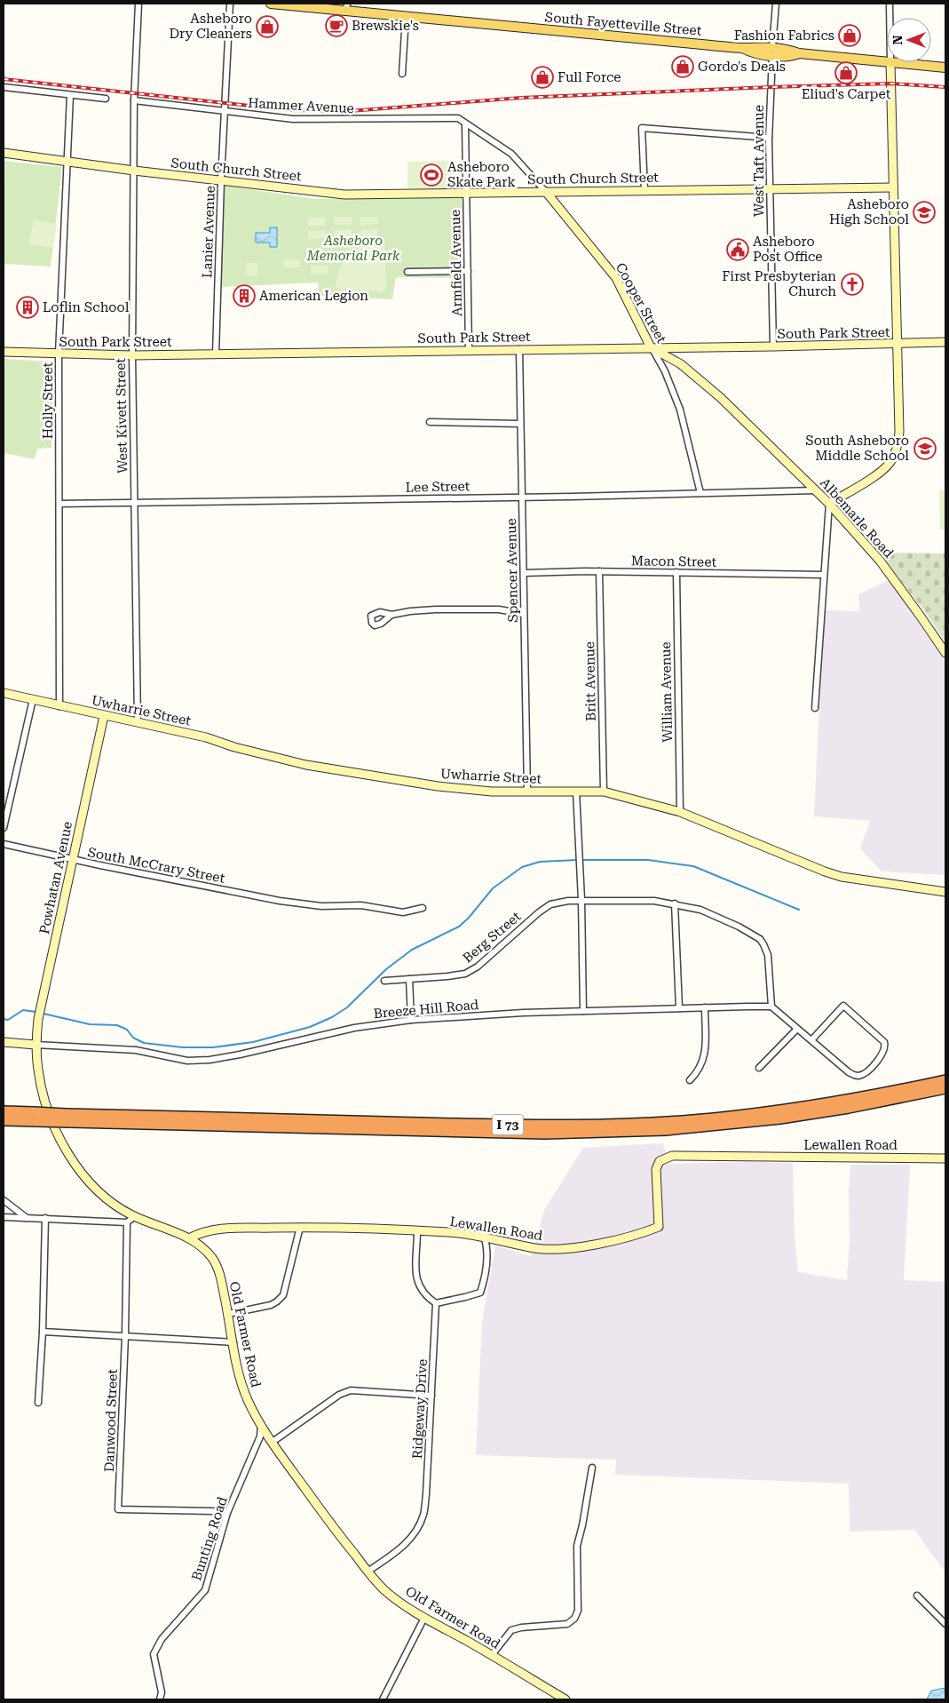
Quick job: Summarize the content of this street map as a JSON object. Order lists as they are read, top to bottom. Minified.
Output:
{"streets":{"highway":["I 73"],"main road":["South Fayetteville Street"],"street":["Hammer Avenue","West Taft Avenue","South Church Street","Lanier Avenue","Armfield Avenue","Cooper Street","South Park Street","Holly Street","West Kivett Street","Lee Street","Albemarle Road","Macon Street","Spencer Avenue","Britt Avenue","William Avenue","Uwharrie Street","South McCrary Street","Powhatan Avenue","Berg Street","Breeze Hill Road","Lewallen Road","Old Farmer Road","Ridgeway Drive","Danwood Street","Bunting Road"]},"crossings":[["South Fayetteville Street","West Taft Avenue"],["Hammer Avenue","Lanier Avenue"],["Hammer Avenue","Armfield Avenue"],["Hammer Avenue","Cooper Street"],["Hammer Avenue","West Kivett Street"],["West Taft Avenue","South Church Street"],["West Taft Avenue","South Park Street"],["South Church Street","Lanier Avenue"],["South Church Street","Armfield Avenue"],["South Church Street","Cooper Street"],["South Church Street","Holly Street"],["South Church Street","West Kivett Street"],["Lanier Avenue","South Park Street"],["Armfield Avenue","Cooper Street"],["Armfield Avenue","South Park Street"],["Cooper Street","South Park Street"],["Cooper Street","Lee Street"],["Cooper Street","Albemarle Road"],["South Park Street","Holly Street"],["South Park Street","West Kivett Street"],["South Park Street","Albemarle Road"],["South Park Street","Spencer Avenue"],["Holly Street","Lee Street"],["Holly Street","Uwharrie Street"],["West Kivett Street","Lee Street"],["West Kivett Street","Uwharrie Street"],["Lee Street","Albemarle Road"],["Lee Street","Spencer Avenue"],["Macon Street","Spencer Avenue"],["Macon Street","Britt Avenue"],["Macon Street","William Avenue"],["Spencer Avenue","Uwharrie Street"],["Britt Avenue","Uwharrie Street"],["William Avenue","Uwharrie Street"],["Uwharrie Street","Powhatan Avenue"],["South McCrary Street","Powhatan Avenue"],["Powhatan Avenue","Breeze Hill Road"],["Powhatan Avenue","Old Farmer Road"],["Berg Street","Breeze Hill Road"],["Breeze Hill Road","Old Farmer Road"],["Lewallen Road","Old Farmer Road"],["Lewallen Road","Ridgeway Drive"],["Old Farmer Road","Ridgeway Drive"],["Old Farmer Road","Bunting Road"],["Danwood Street","Bunting Road"]],"parks":["Asheboro Memorial Park"],"places":{"cafe":["Brewskie's"],"shop":["Asheboro Dry Cleaners","Fashion Fabrics","Gordo's Deals","Eliud's Carpet","Full Force"],"sports":["Asheboro Skate Park"],"school or university":["Asheboro High School","South Asheboro Middle School"],"public building":["Asheboro Post Office"],"church":["First Presbyterian Church"],"building":["American Legion","Loflin School"]},"north":"left"}
